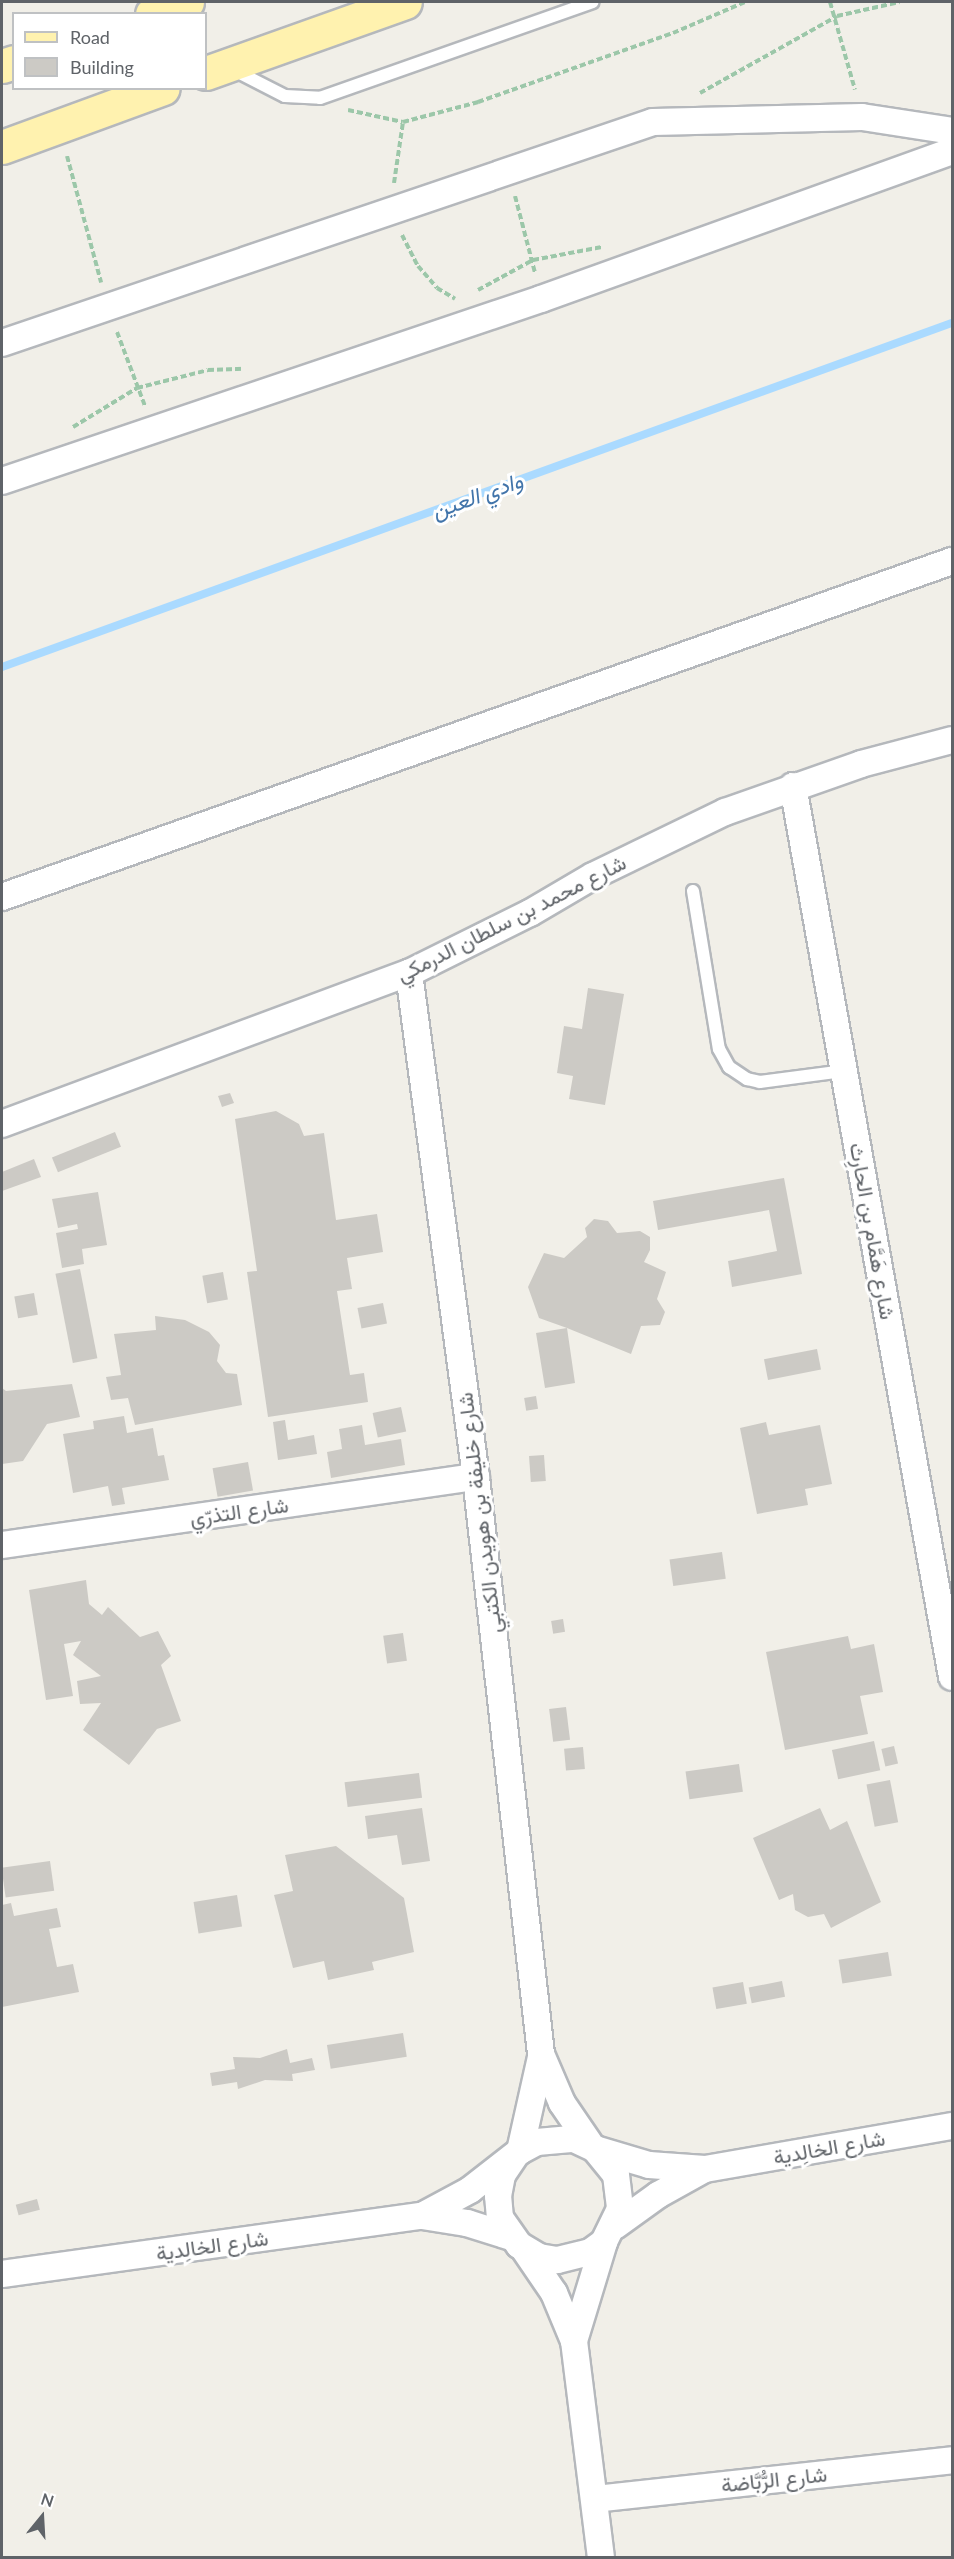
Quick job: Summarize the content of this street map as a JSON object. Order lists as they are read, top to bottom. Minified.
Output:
{"streets":{"street":["شارع محمد بن سلطان الدرمكي","شارع هَمَّام بن الحارِث","شارع التذرّي","شارع خليفة بن هويدن الكتبي","شارع الخالِدية","شارع الرُّبَّاضة"]},"crossings":[["شارع محمد بن سلطان الدرمكي","شارع هَمَّام بن الحارِث"],["شارع محمد بن سلطان الدرمكي","شارع خليفة بن هويدن الكتبي"],["شارع التذرّي","شارع خليفة بن هويدن الكتبي"],["شارع خليفة بن هويدن الكتبي","شارع الخالِدية"]],"water":["وادي العين"],"legend":["Road","Building"],"north":"top"}
